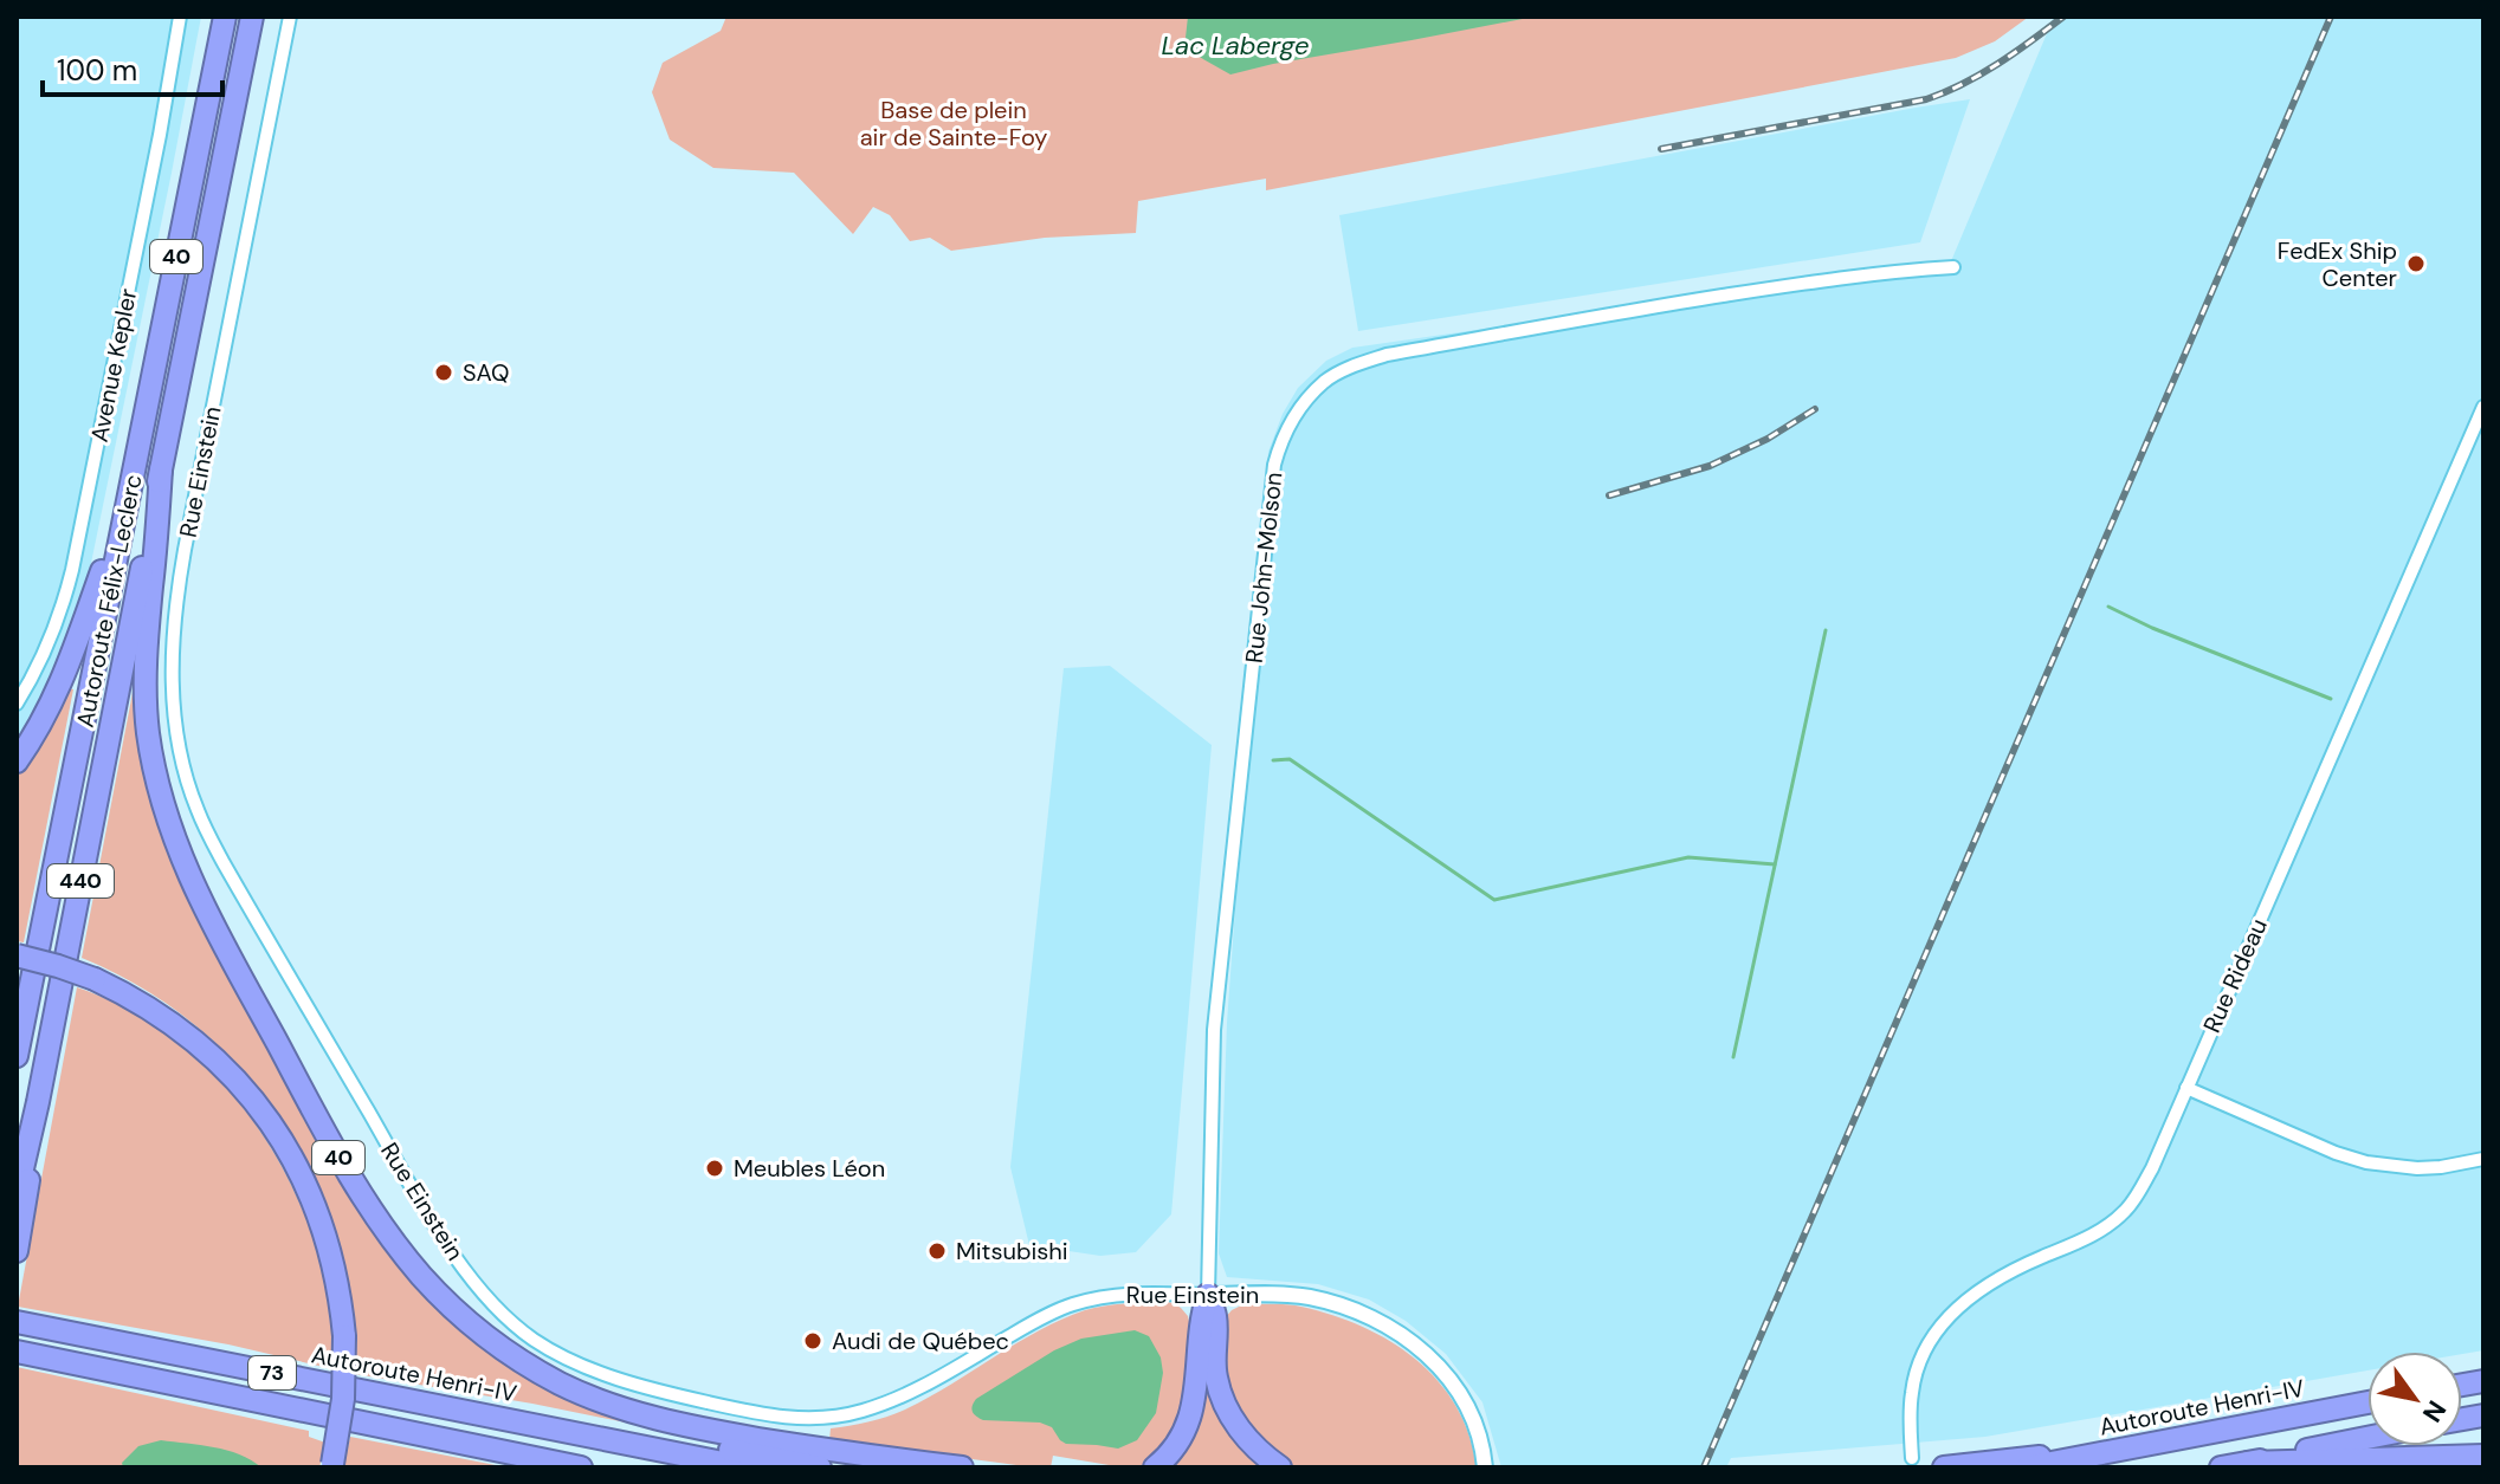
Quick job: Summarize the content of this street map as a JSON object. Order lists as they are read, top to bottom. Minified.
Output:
{"streets":{"highway":["40","Autoroute Félix-Leclerc","440","73","Autoroute Henri-IV"],"street":["Avenue Kepler","Rue Einstein","Rue John-Molson","Rue Rideau"]},"crossings":[["40","Autoroute Félix-Leclerc"],["Rue Einstein","Rue John-Molson"]],"water":["Lac Laberge"],"parks":["Base de plein air de Sainte-Foy"],"places":["FedEx Ship Center","SAQ","Meubles Léon","Mitsubishi","Audi de Québec"],"scale_bar":"100 m","north":"bottom right"}
